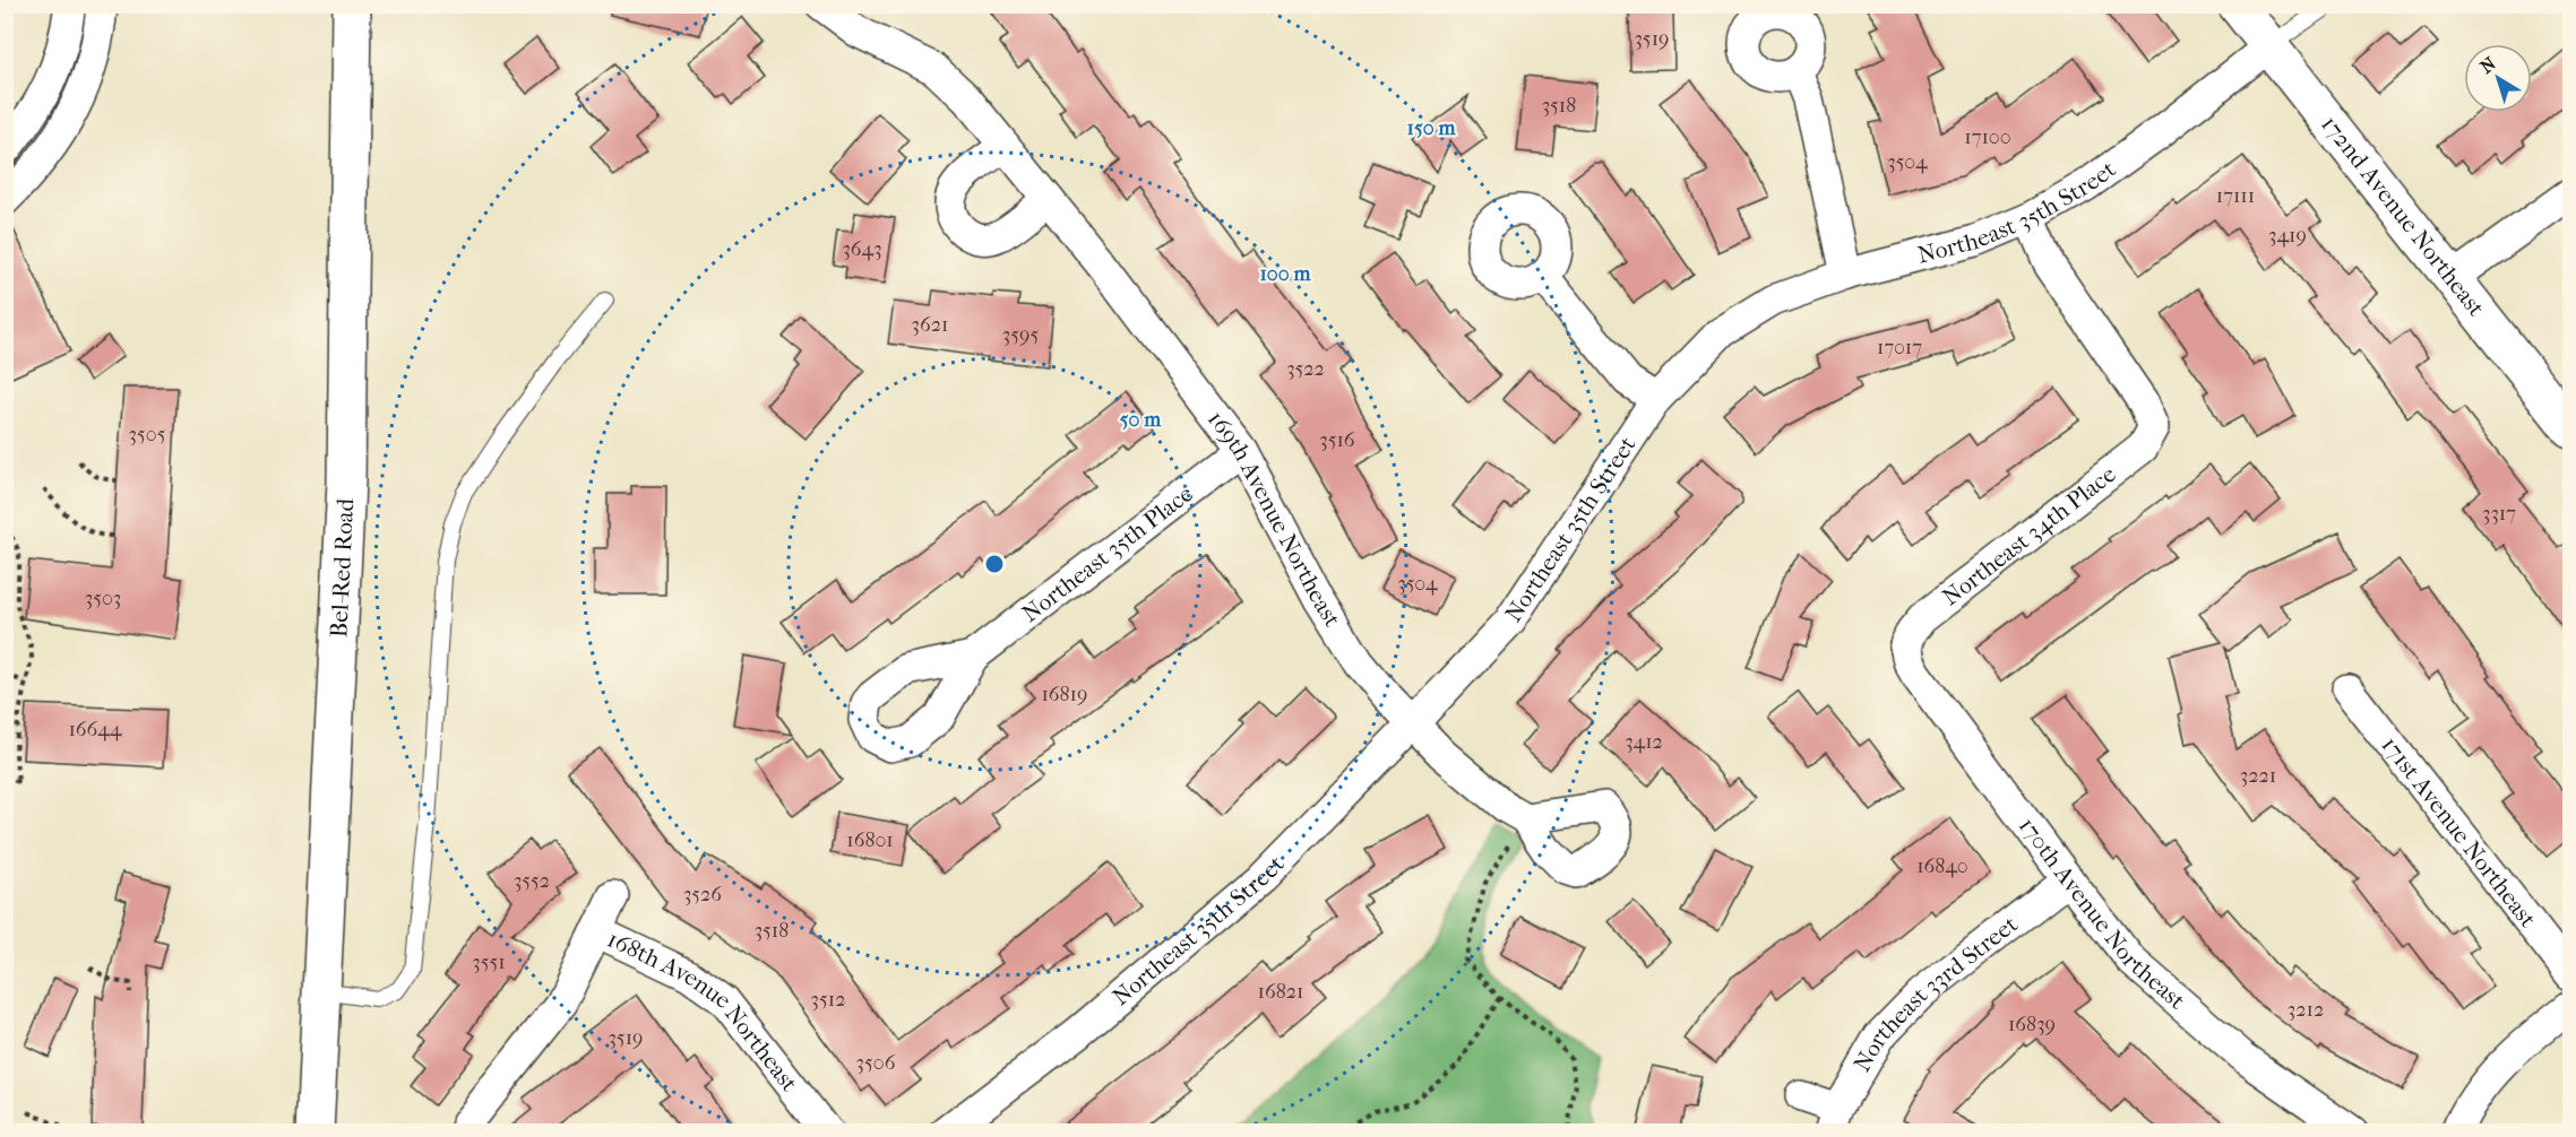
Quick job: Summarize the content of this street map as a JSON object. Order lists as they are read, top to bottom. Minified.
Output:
{"streets":{"main road":["172nd Avenue Northeast","Bel-Red Road"],"street":["Northeast 35th Street","169th Avenue Northeast","Northeast 34th Place","Northeast 35th Place","171st Avenue Northeast","170th Avenue Northeast","Northeast 33rd Street","168th Avenue Northeast"]},"crossings":[["Northeast 35th Street","172nd Avenue Northeast"],["Northeast 35th Street","169th Avenue Northeast"],["Northeast 35th Street","Northeast 34th Place"],["169th Avenue Northeast","Northeast 35th Place"],["Northeast 34th Place","170th Avenue Northeast"],["170th Avenue Northeast","Northeast 33rd Street"]],"house_numbers":["3519","3518","17100","3504","17111","3419","3643","3621","3595","17017","3522","3505","3516","3317","3504","3503","16819","16644","3412","3221","16801","16840","3552","3526","3518","3551","16821","3512","3212","16839","3519","3506"],"north":"top left","rings":["150 m","100 m","50 m"]}
